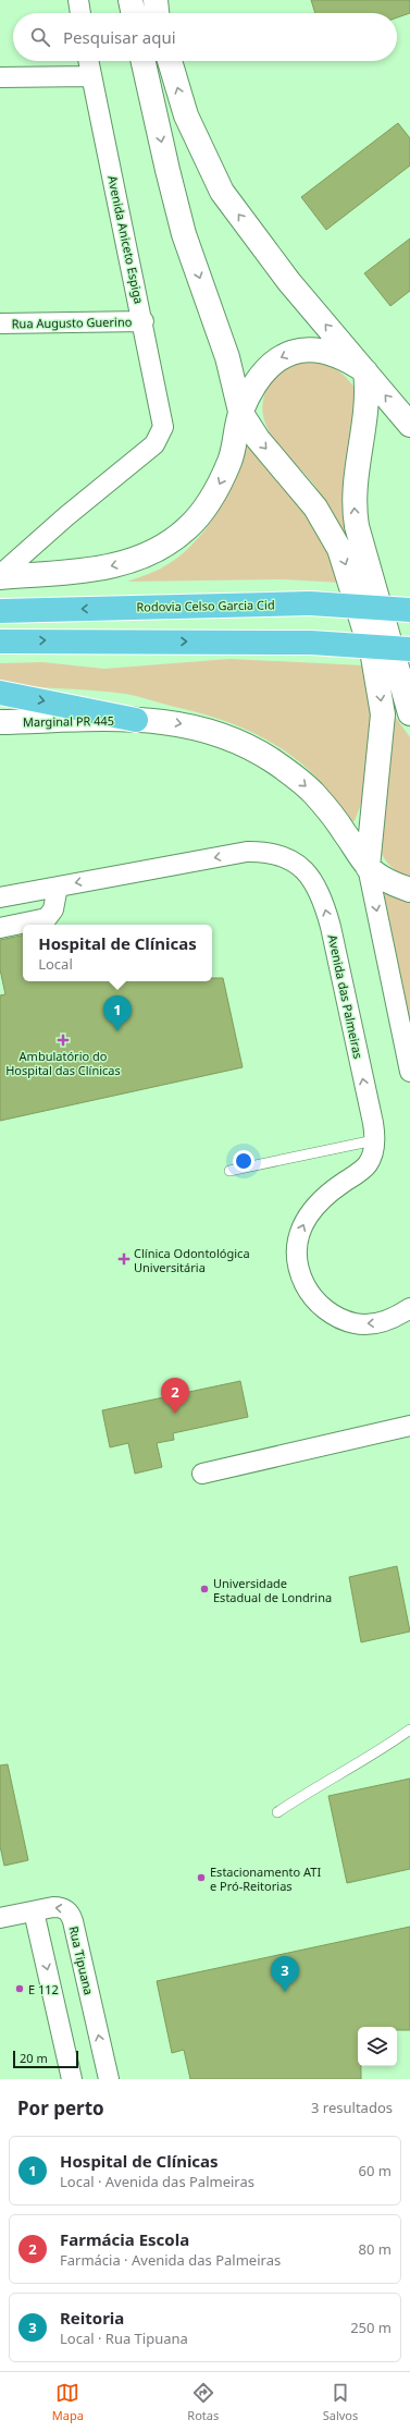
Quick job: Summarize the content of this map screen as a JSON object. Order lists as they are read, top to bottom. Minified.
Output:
{"streets":{"highway":["Rodovia Celso Garcia Cid"],"main road":["Marginal PR 445"],"street":["Avenida Aniceto Espiga","Rua Augusto Guerino","Avenida das Palmeiras","Rua Tipuana"]},"crossings":[["Avenida Aniceto Espiga","Rua Augusto Guerino"]],"one_way":["Marginal PR 445"],"places":{"health":["Ambulatório do Hospital das Clínicas","Clínica Odontológica Universitária"],"other":["Universidade Estadual de Londrina","Estacionamento ATI e Pró-Reitorias","E 112"]},"scale_bar":"20 m","page":{"search":"Pesquisar aqui","popup":["Hospital de Clínicas","Local"],"pins":["1","2","3"],"scale":"20 m","heading":["Por perto","3 resultados"],"list":[{"mark":"1","name":"Hospital de Clínicas","note":"Local · Avenida das Palmeiras","value":"60 m"},{"mark":"2","name":"Farmácia Escola","note":"Farmácia · Avenida das Palmeiras","value":"80 m"},{"mark":"3","name":"Reitoria","note":"Local · Rua Tipuana","value":"250 m"}],"nav":["Mapa","Rotas","Salvos"]}}
